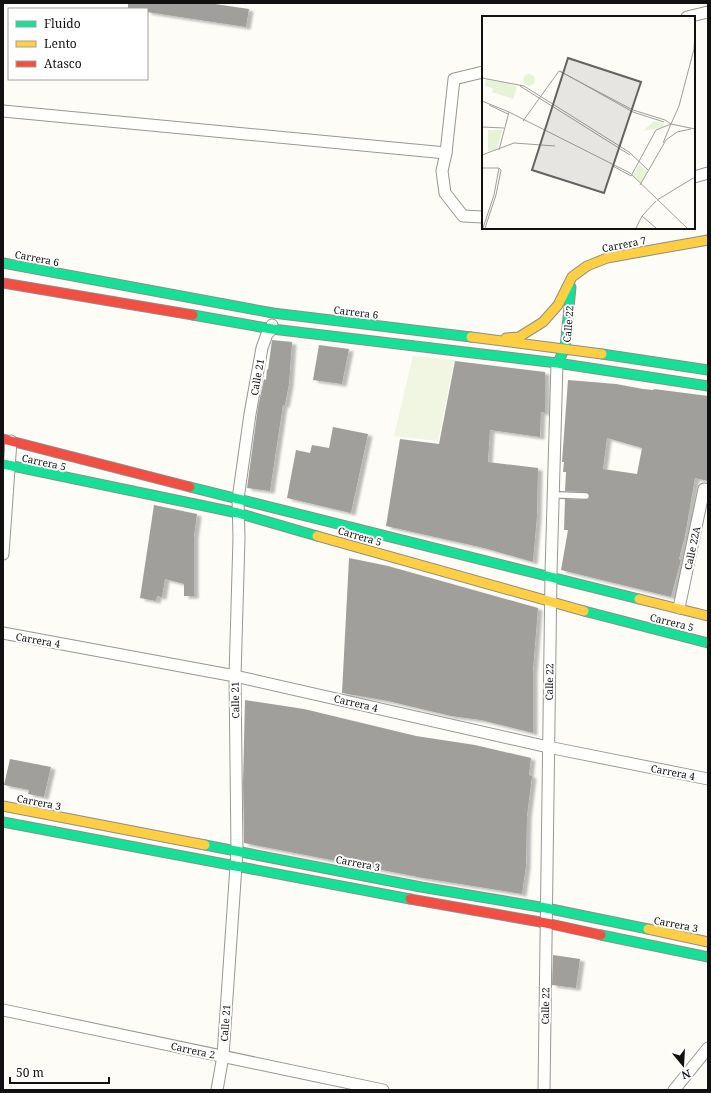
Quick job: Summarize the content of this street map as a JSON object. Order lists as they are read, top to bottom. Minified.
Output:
{"streets":{"street":["Carrera 7","Carrera 6","Calle 22","Calle 21","Carrera 5","Calle 22A","Carrera 4","Carrera 3","Carrera 2"]},"crossings":[["Carrera 7","Calle 22"],["Carrera 6","Calle 22"],["Carrera 6","Calle 21"],["Calle 22","Carrera 5"],["Calle 22","Carrera 4"],["Calle 22","Carrera 3"],["Calle 21","Carrera 5"],["Calle 21","Carrera 4"],["Calle 21","Carrera 3"],["Calle 21","Carrera 2"],["Carrera 5","Calle 22A"]],"legend":["Fluido","Lento","Atasco"],"scale_bar":"50 m","north":"bottom"}
